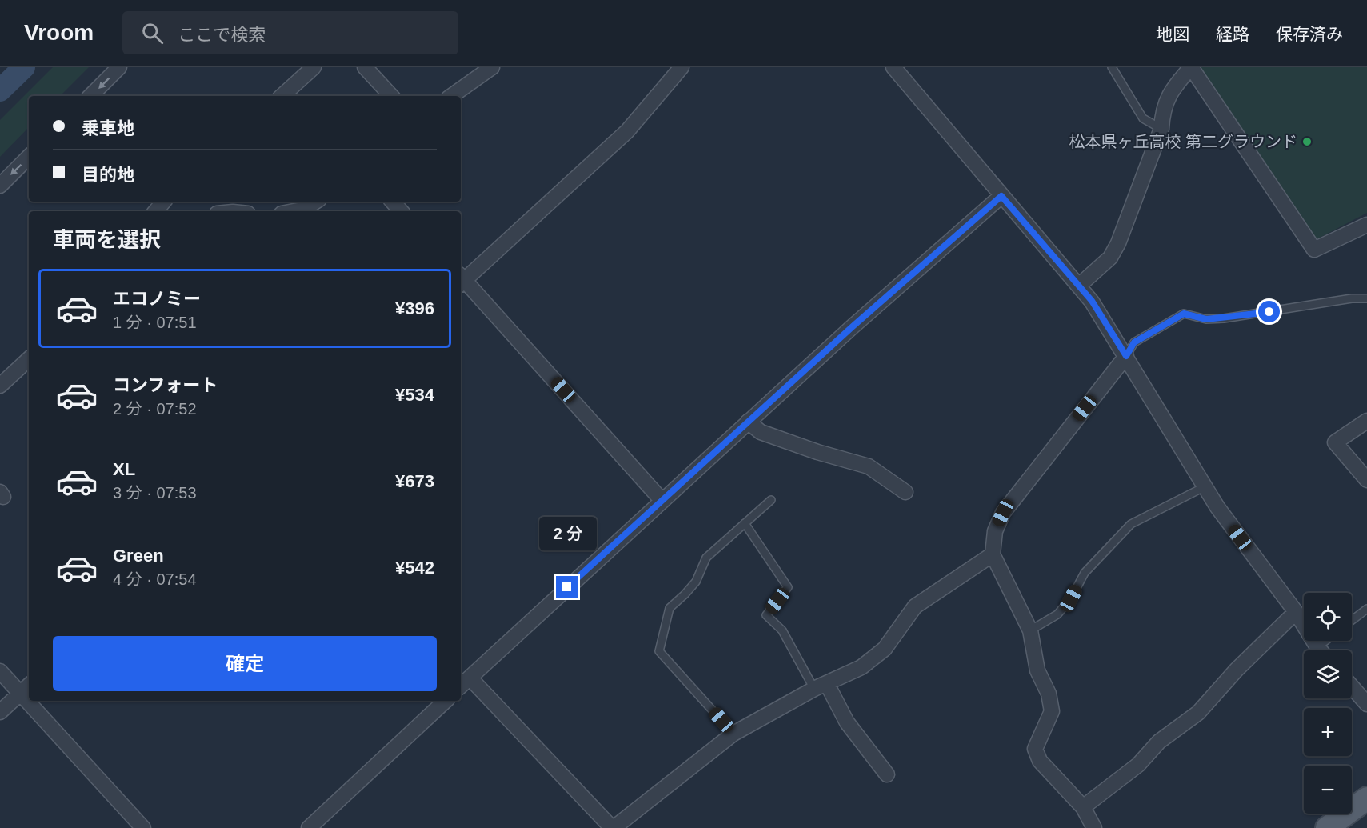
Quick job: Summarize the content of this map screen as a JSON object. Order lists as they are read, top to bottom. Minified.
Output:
{"places":["松本県ヶ丘高校 第二グラウンド"],"page":{"header":"Vroom","search":"ここで検索","nav":["地図","経路","保存済み"],"banner":["乗車地","目的地"],"heading":"車両を選択","list":[{"name":"エコノミー","note":"1 分 · 07:51","value":"¥396"},{"name":"コンフォート","note":"2 分 · 07:52","value":"¥534"},{"name":"XL","note":"3 分 · 07:53","value":"¥673"},{"name":"Green","note":"4 分 · 07:54","value":"¥542"}],"bubble":"2 分","map_buttons":["+","−"],"buttons":"確定"}}
